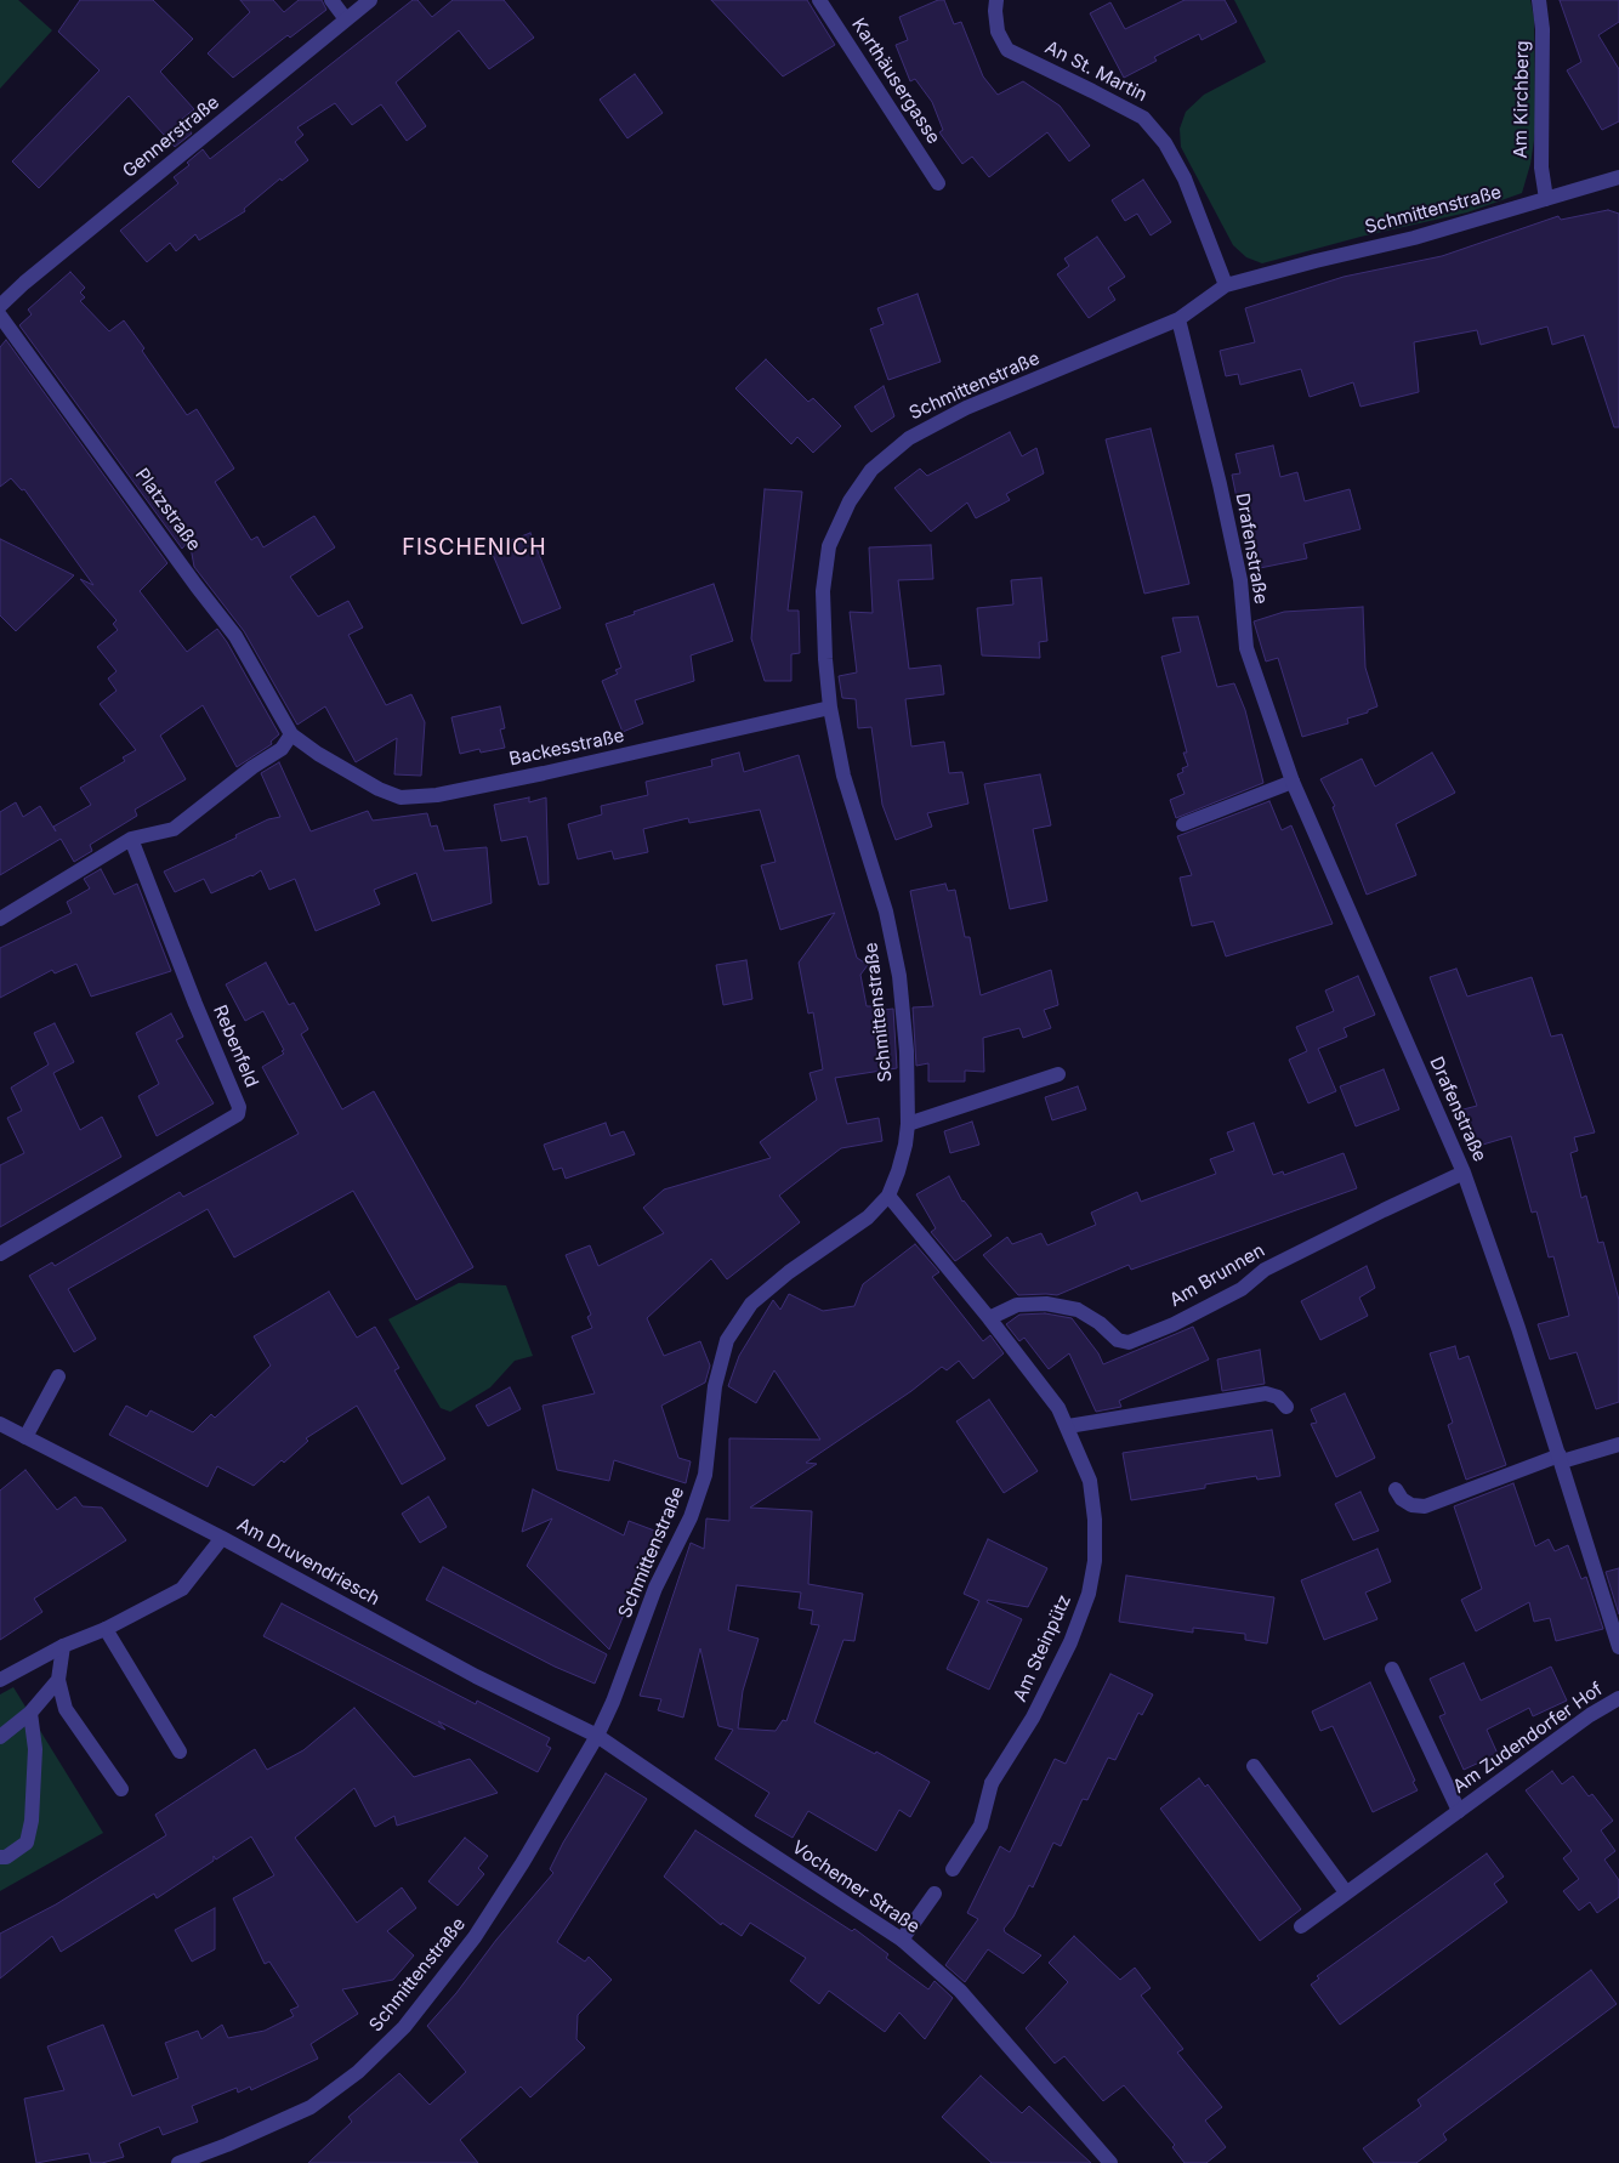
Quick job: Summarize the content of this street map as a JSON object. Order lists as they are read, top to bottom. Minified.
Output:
{"streets":{"street":["An St. Martin","Karthäusergasse","Am Kirchberg","Gennerstraße","Schmittenstraße","Platzstraße","Drafenstraße","Backesstraße","Rebenfeld","Am Brunnen","Am Druvendriesch","Am Steinpütz","Am Zudendorfer Hof","Vochemer Straße"]},"crossings":[["An St. Martin","Schmittenstraße"],["Am Kirchberg","Schmittenstraße"],["Schmittenstraße","Drafenstraße"],["Schmittenstraße","Backesstraße"],["Schmittenstraße","Am Druvendriesch"],["Schmittenstraße","Am Steinpütz"],["Schmittenstraße","Vochemer Straße"],["Platzstraße","Backesstraße"],["Drafenstraße","Am Brunnen"],["Am Brunnen","Am Steinpütz"],["Am Druvendriesch","Vochemer Straße"]],"districts":["FISCHENICH"]}
